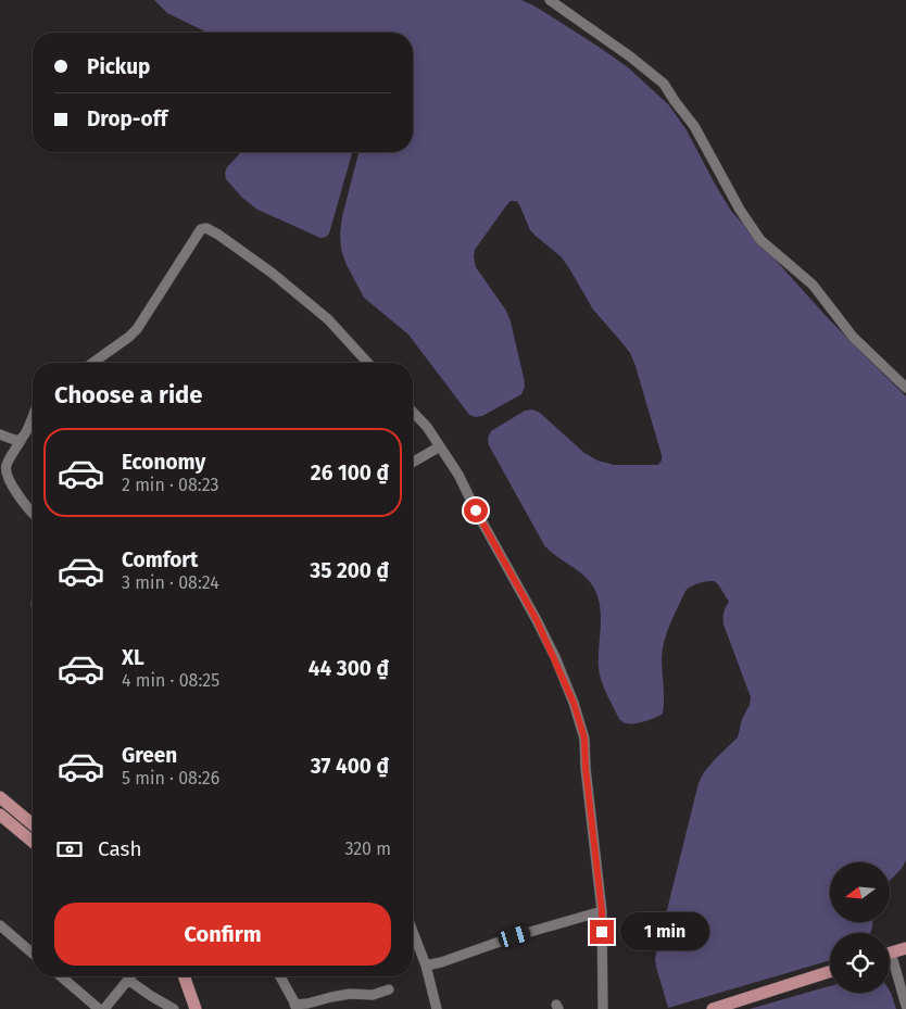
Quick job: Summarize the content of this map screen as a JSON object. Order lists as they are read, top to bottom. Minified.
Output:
{"north":"left","page":{"banner":["Pickup","Drop-off"],"heading":"Choose a ride","list":[{"name":"Economy","note":"2 min · 08:23","value":"26 100 ₫"},{"name":"Comfort","note":"3 min · 08:24","value":"35 200 ₫"},{"name":"XL","note":"4 min · 08:25","value":"44 300 ₫"},{"name":"Green","note":"5 min · 08:26","value":"37 400 ₫"}],"pay":["Cash","320 m"],"buttons":"Confirm","bubble":"1 min"}}
